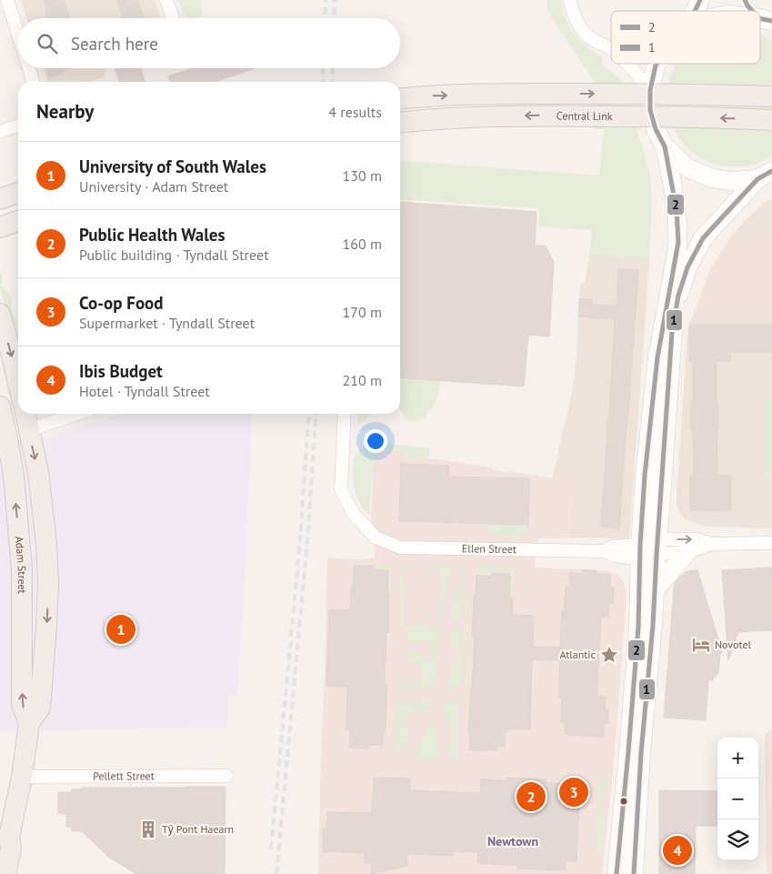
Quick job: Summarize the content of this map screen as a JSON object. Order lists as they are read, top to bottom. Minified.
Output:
{"streets":{"main road":["Central Link","Adam Street"],"street":["Ellen Street","Pellett Street"]},"crossings":[["Adam Street","Pellett Street"]],"districts":["Newtown"],"places":{"hotel":["Novotel"],"place":["Atlantic"],"building":["Tŷ Pont Haearn"]},"lines":["transit line 2","transit line 1"],"legend":["2","1"],"page":{"search":"Search here","heading":["Nearby","4 results"],"list":[{"mark":"1","name":"University of South Wales","note":"University · Adam Street","value":"130 m"},{"mark":"2","name":"Public Health Wales","note":"Public building · Tyndall Street","value":"160 m"},{"mark":"3","name":"Co-op Food","note":"Supermarket · Tyndall Street","value":"170 m"},{"mark":"4","name":"Ibis Budget","note":"Hotel · Tyndall Street","value":"210 m"}],"pins":["1","3","2","4"],"map_buttons":["+","−"]}}
